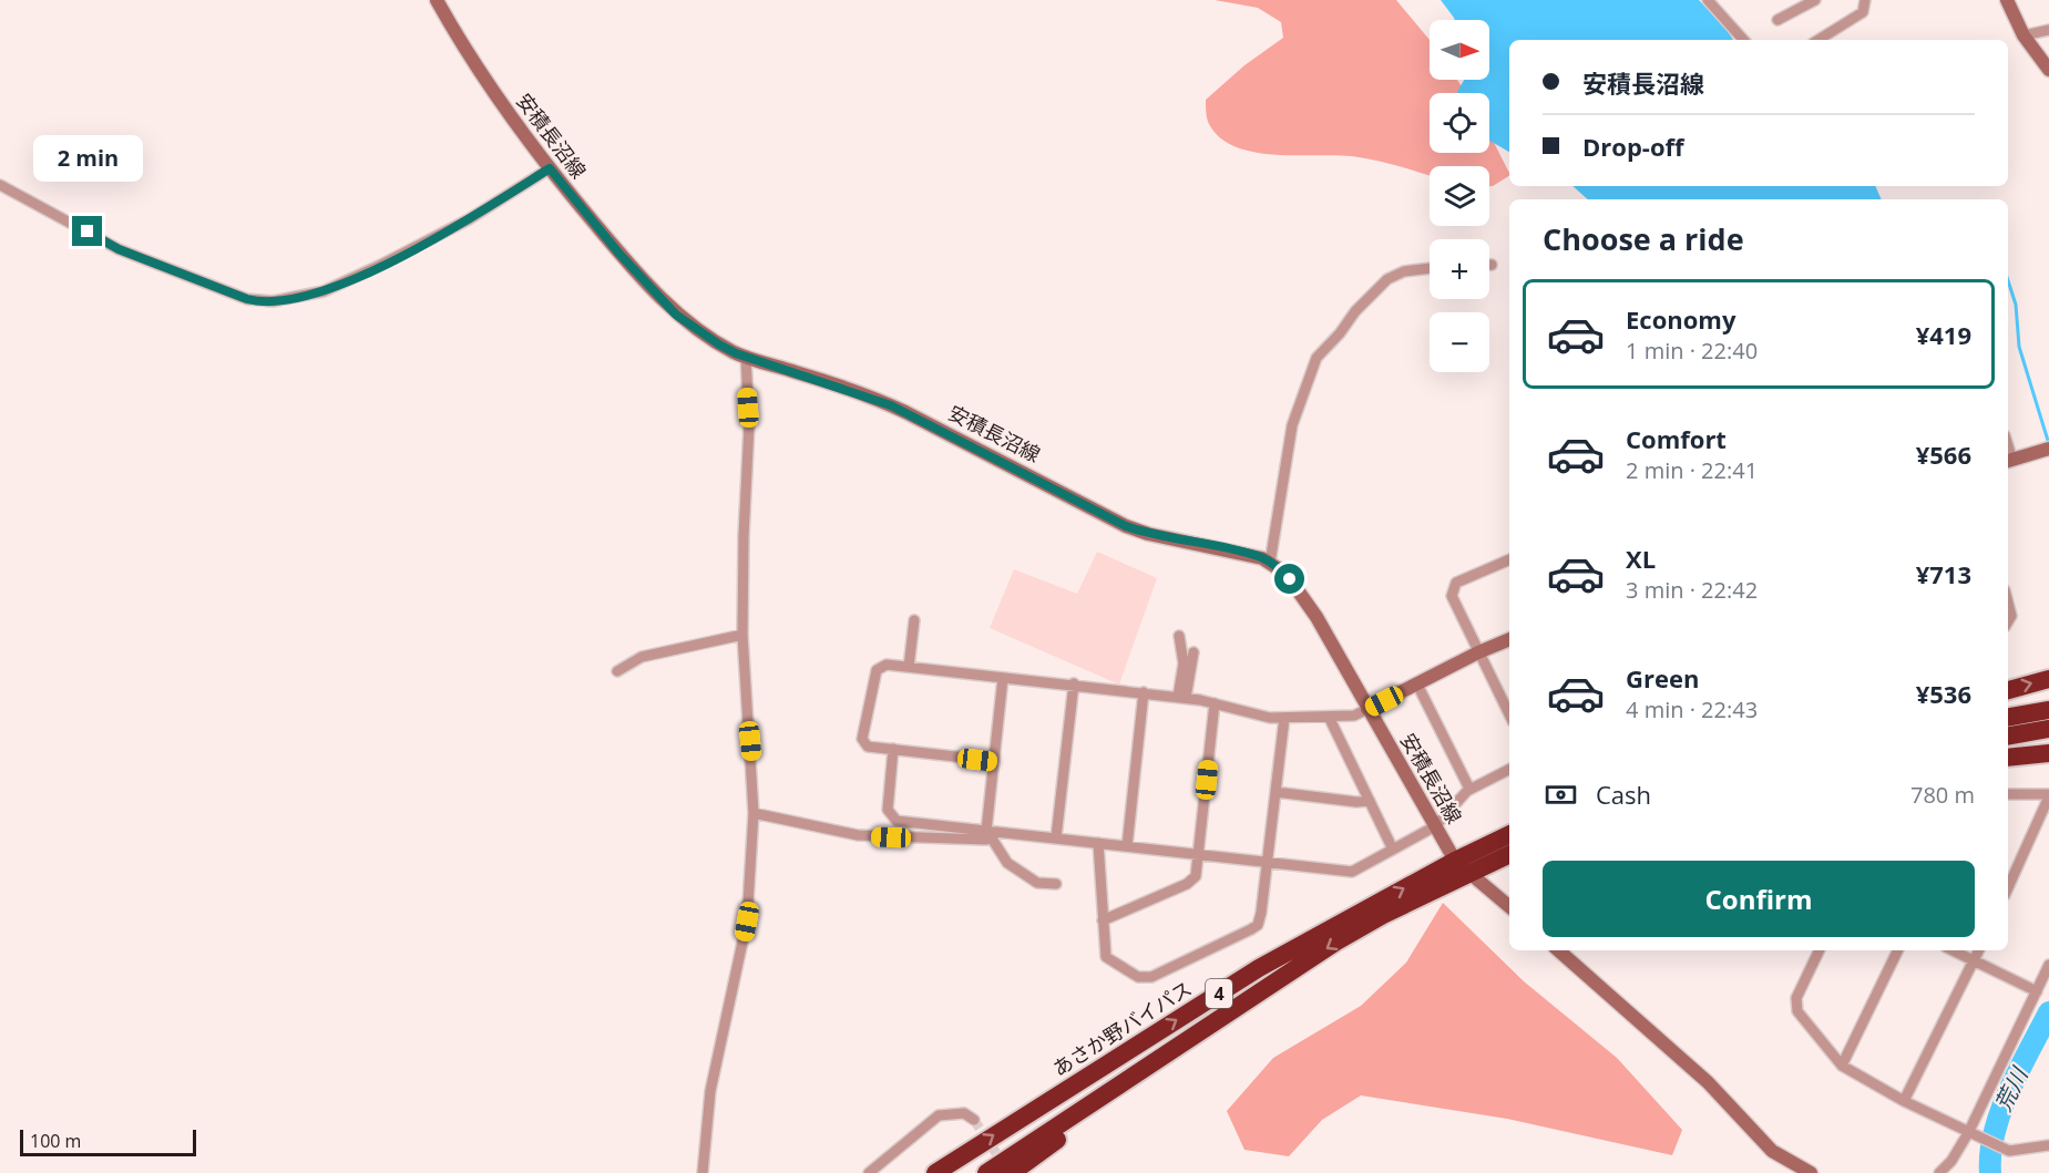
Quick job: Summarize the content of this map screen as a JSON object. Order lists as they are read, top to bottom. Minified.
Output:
{"streets":{"highway":["4","あさか野バイパス"],"main road":["安積長沼線"]},"crossings":[["安積長沼線","あさか野バイパス"]],"water":["荒川"],"scale_bar":"100 m","north":"right","page":{"map_buttons":["+","−"],"banner":["安積長沼線","Drop-off"],"bubble":"2 min","heading":"Choose a ride","list":[{"name":"Economy","note":"1 min · 22:40","value":"¥419"},{"name":"Comfort","note":"2 min · 22:41","value":"¥566"},{"name":"XL","note":"3 min · 22:42","value":"¥713"},{"name":"Green","note":"4 min · 22:43","value":"¥536"}],"pay":["Cash","780 m"],"buttons":"Confirm","scale":"100 m"}}
